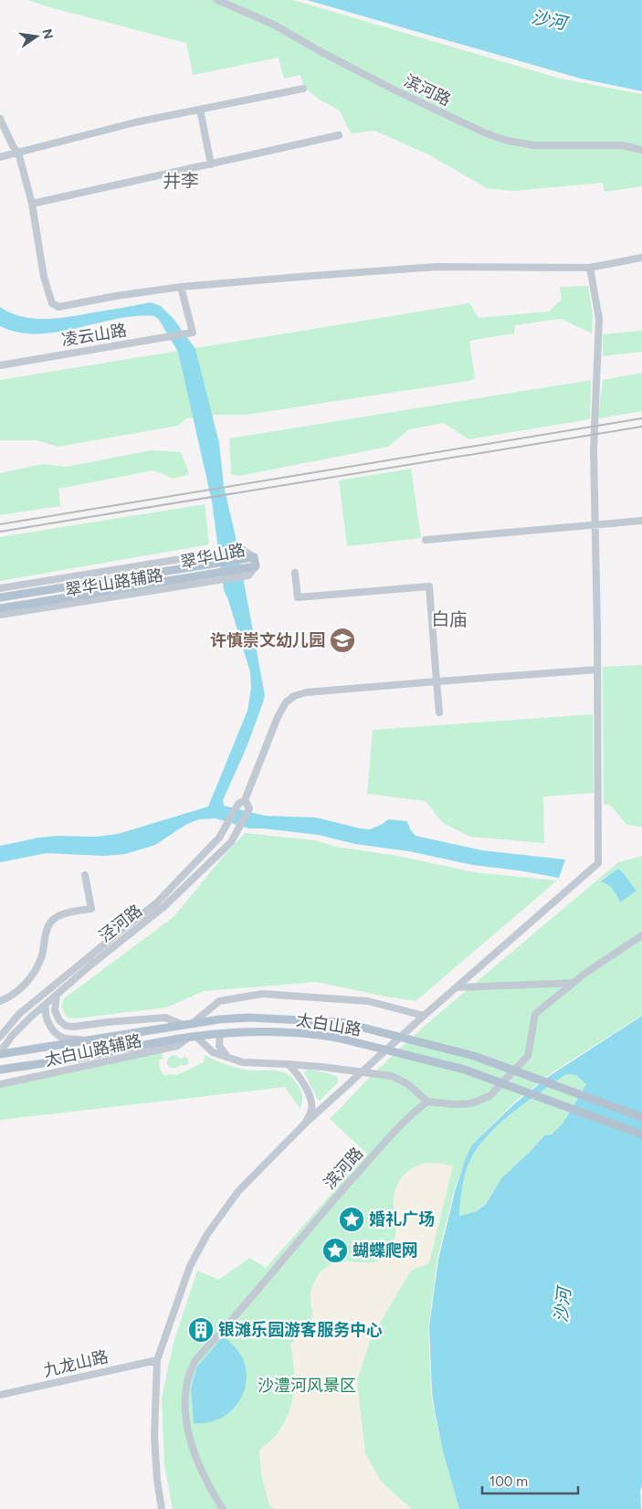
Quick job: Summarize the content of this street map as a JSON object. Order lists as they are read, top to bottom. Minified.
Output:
{"streets":{"main road":["翠华山路","太白山路"],"street":["滨河路","凌云山路","翠华山路辅路","泾河路","太白山路辅路","九龙山路"]},"crossings":[["翠华山路","翠华山路辅路"],["泾河路","太白山路"],["泾河路","太白山路辅路"],["太白山路","太白山路辅路"]],"districts":["井李","白庙"],"water":["沙河"],"parks":["沙澧河风景区"],"places":{"school or university":["许慎崇文幼儿园"],"place":["婚礼广场","蝴蝶爬网"],"building":["银滩乐园游客服务中心"]},"scale_bar":"100 m","north":"right"}
